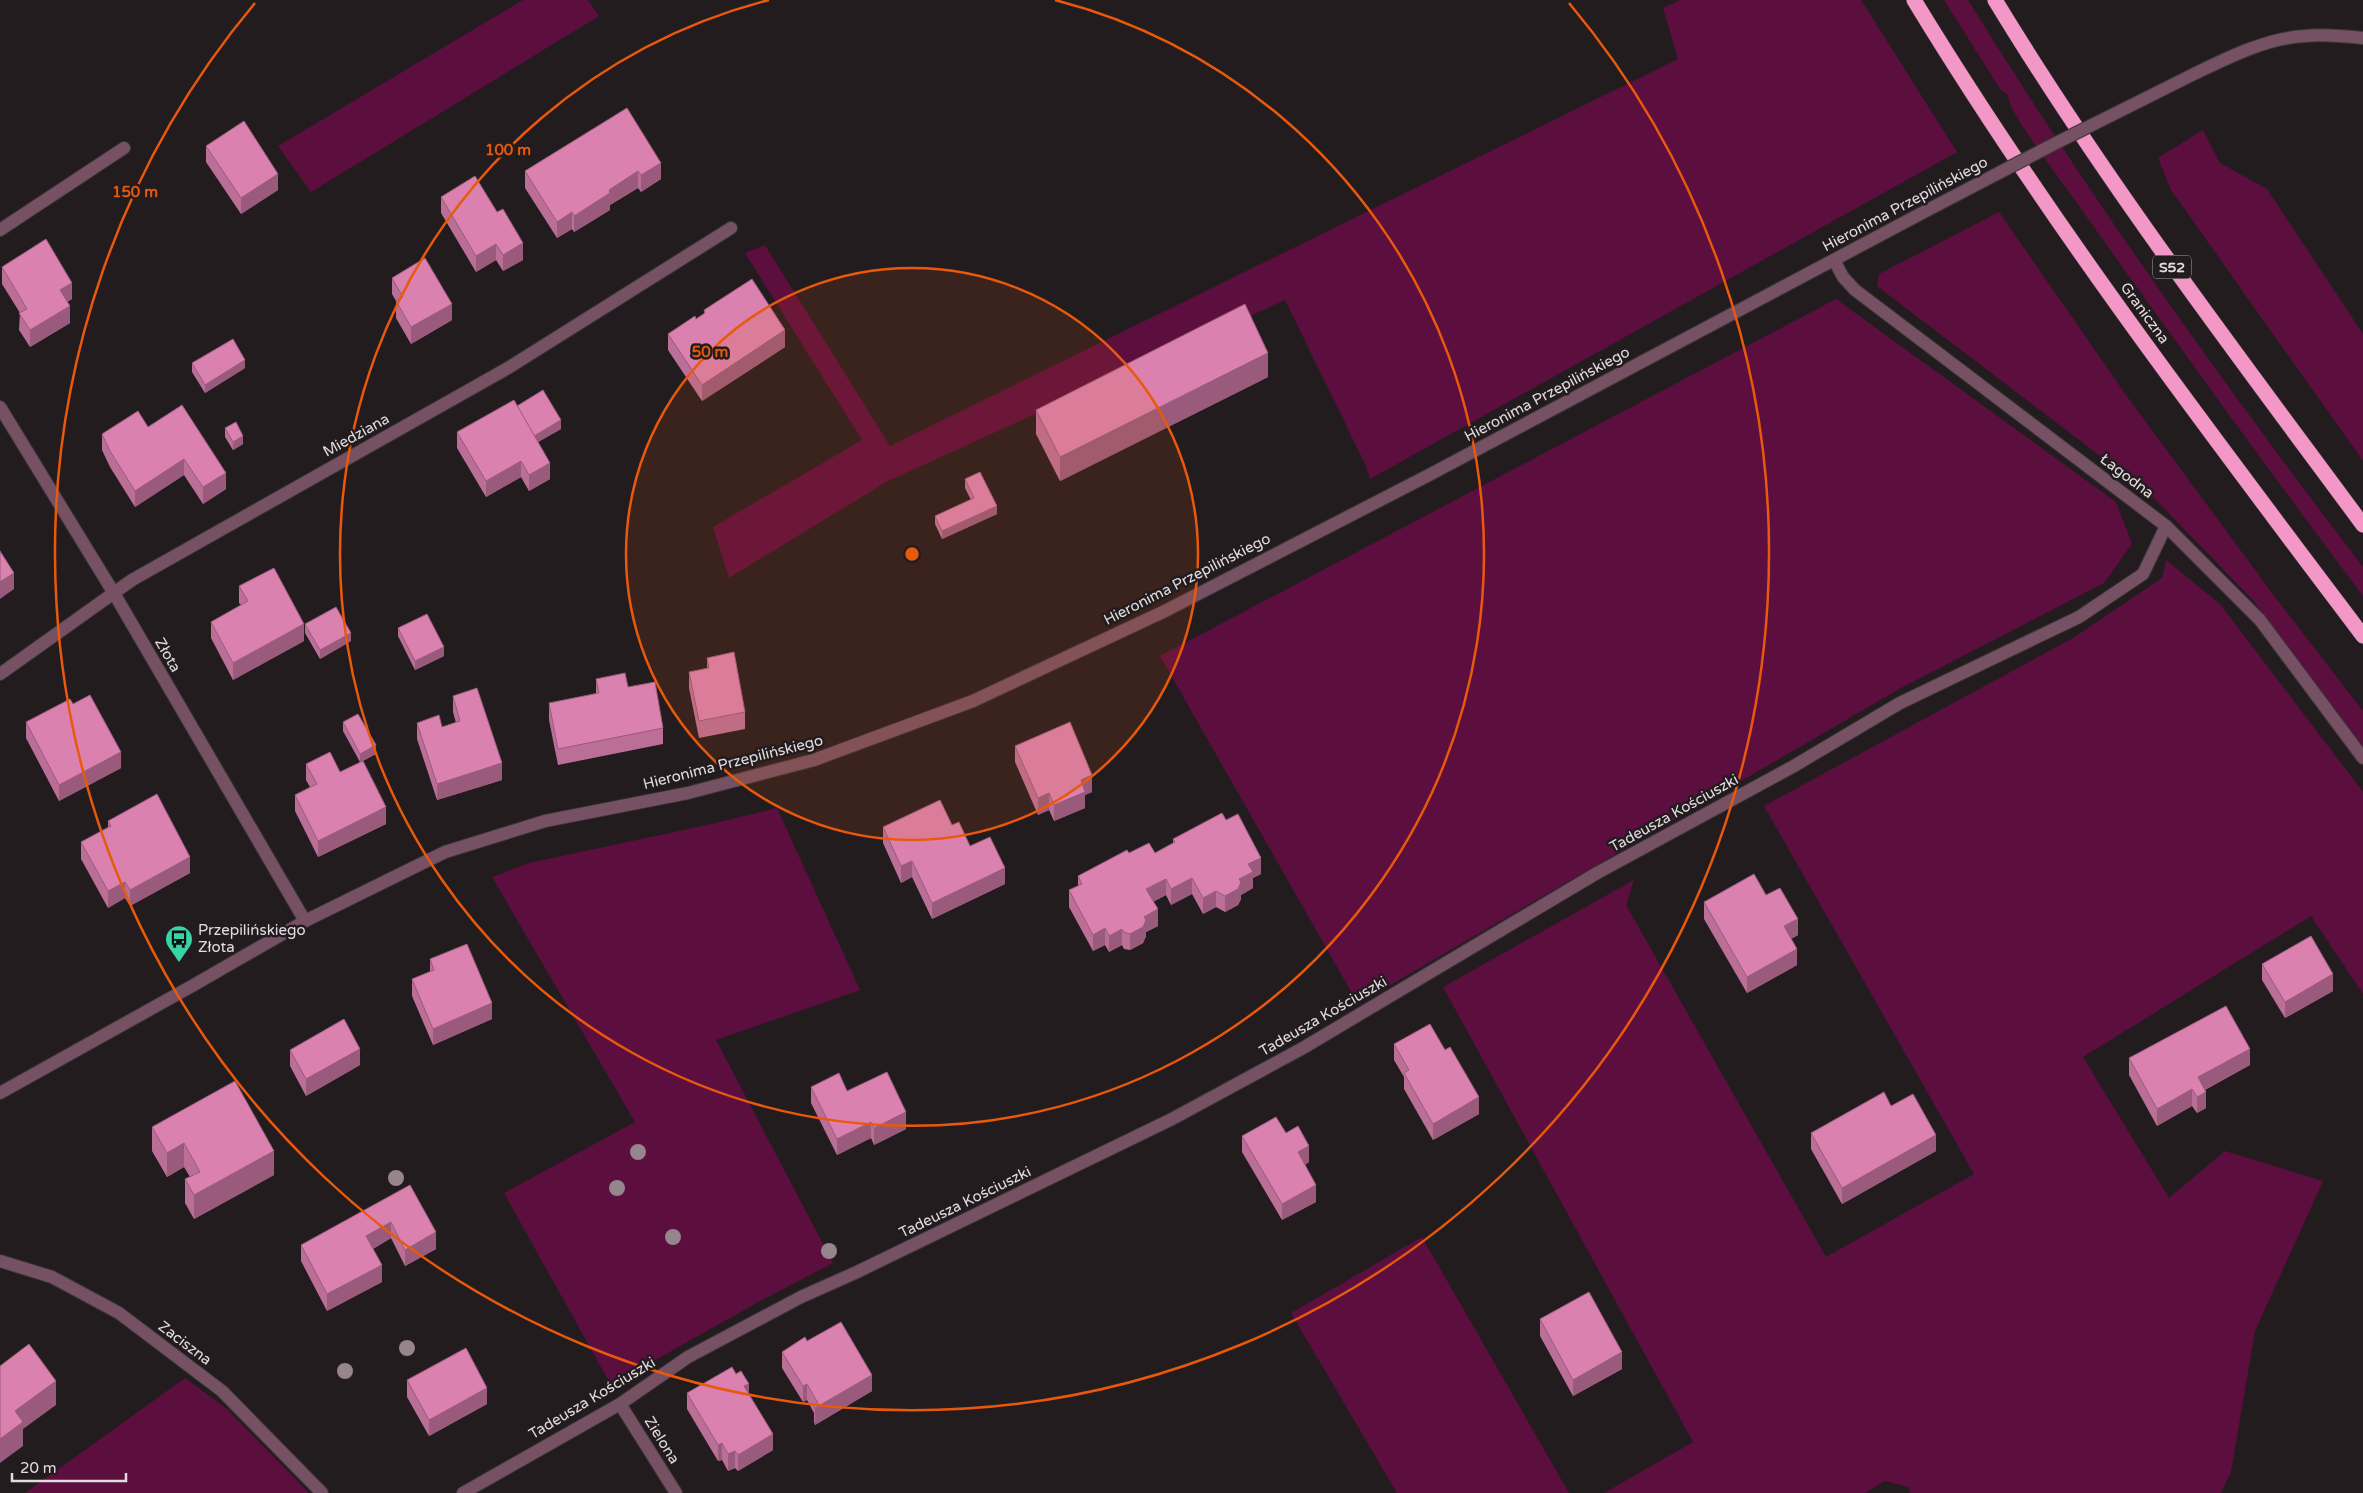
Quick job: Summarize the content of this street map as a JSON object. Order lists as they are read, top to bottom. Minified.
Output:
{"streets":{"highway":["S52","Graniczna"],"street":["Hieronima Przepilińskiego","Miedziana","Łagodna","Złota","Tadeusza Kościuszki","Zaciszna","Zielona"]},"crossings":[["Hieronima Przepilińskiego","Łagodna"],["Hieronima Przepilińskiego","Złota"],["Miedziana","Złota"],["Łagodna","Tadeusza Kościuszki"],["Tadeusza Kościuszki","Zielona"]],"places":{"bus stop":["Przepilińskiego Złota"]},"scale_bar":"20 m","rings":["100 m","150 m","50 m"]}
